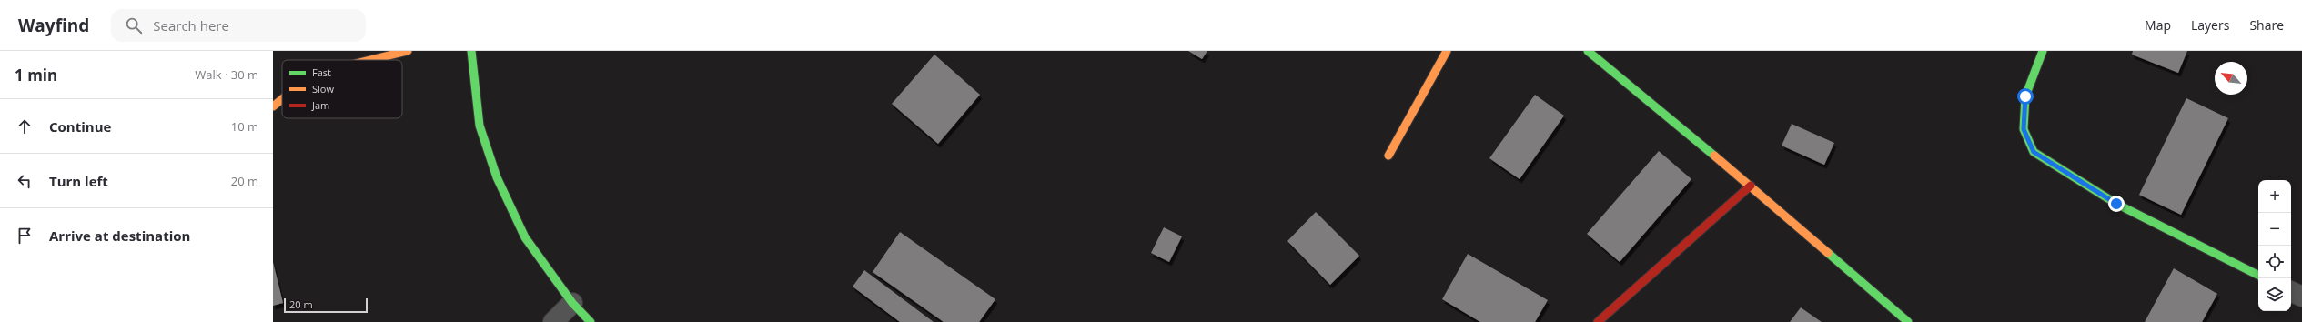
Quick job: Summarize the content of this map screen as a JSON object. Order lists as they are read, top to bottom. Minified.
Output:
{"legend":["Fast","Slow","Jam"],"scale_bar":"20 m","north":"top left","page":{"header":"Wayfind","search":"Search here","nav":["Map","Layers","Share"],"heading":["1 min","Walk · 30 m"],"list":[["Continue","10 m"],["Turn left","20 m"],"Arrive at destination"],"map_buttons":["+","−"],"scale":"20 m"}}
